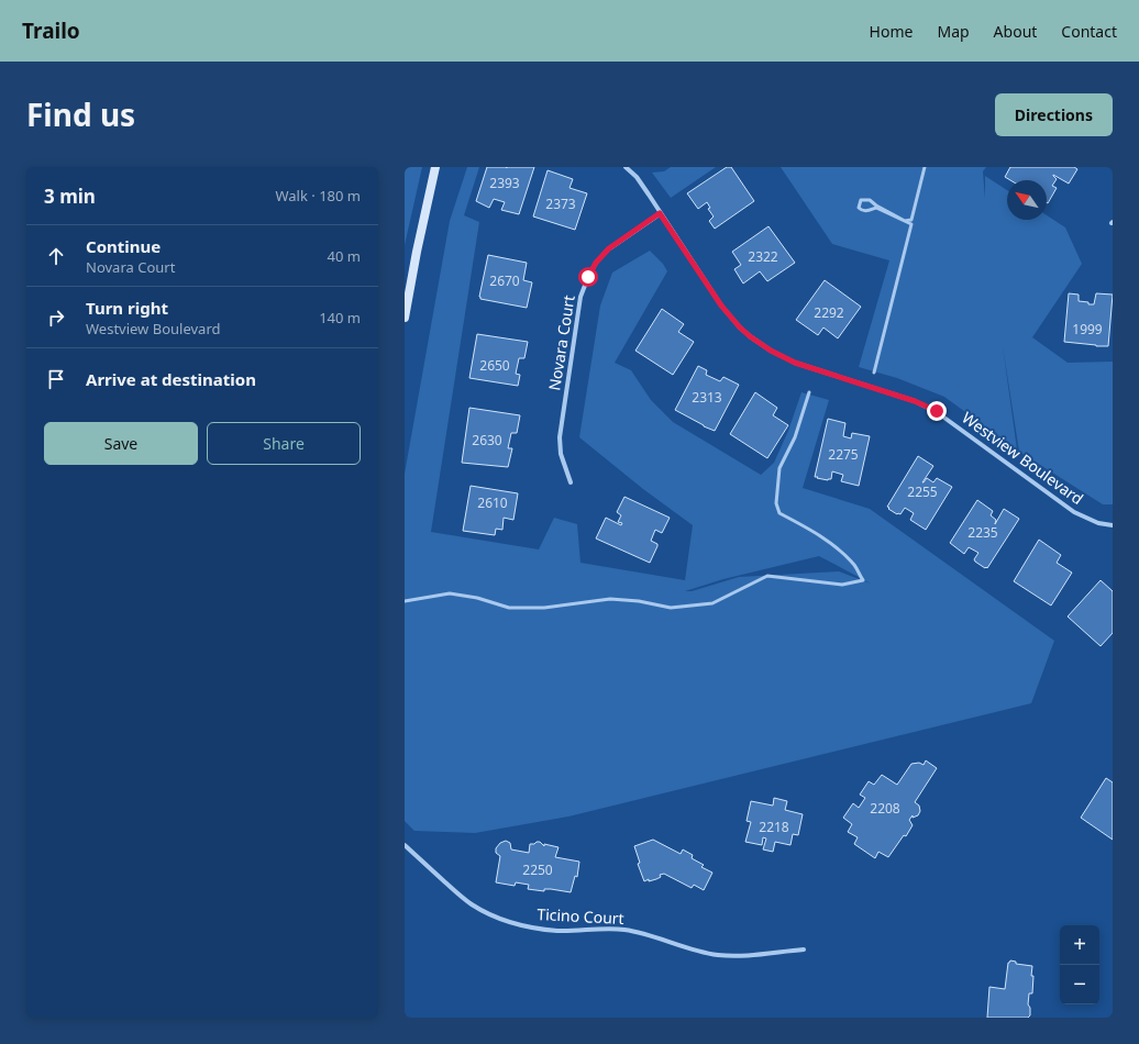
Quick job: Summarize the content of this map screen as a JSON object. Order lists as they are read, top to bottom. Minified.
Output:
{"streets":{"street":["Novara Court","Westview Boulevard","Ticino Court"]},"crossings":[["Novara Court","Westview Boulevard"]],"house_numbers":["2393","2373","2322","2670","2292","1999","2650","2313","2630","2275","2255","2610","2235","2208","2218","2250"],"north":"top left","page":{"header":"Trailo","nav":["Home","Map","About","Contact"],"title":"Find us","buttons":["Directions",["Save","Share"]],"heading":["3 min","Walk · 180 m"],"list":[["Continue","Novara Court","40 m"],["Turn right","Westview Boulevard","140 m"],"Arrive at destination"],"map_buttons":["+","−"]}}
